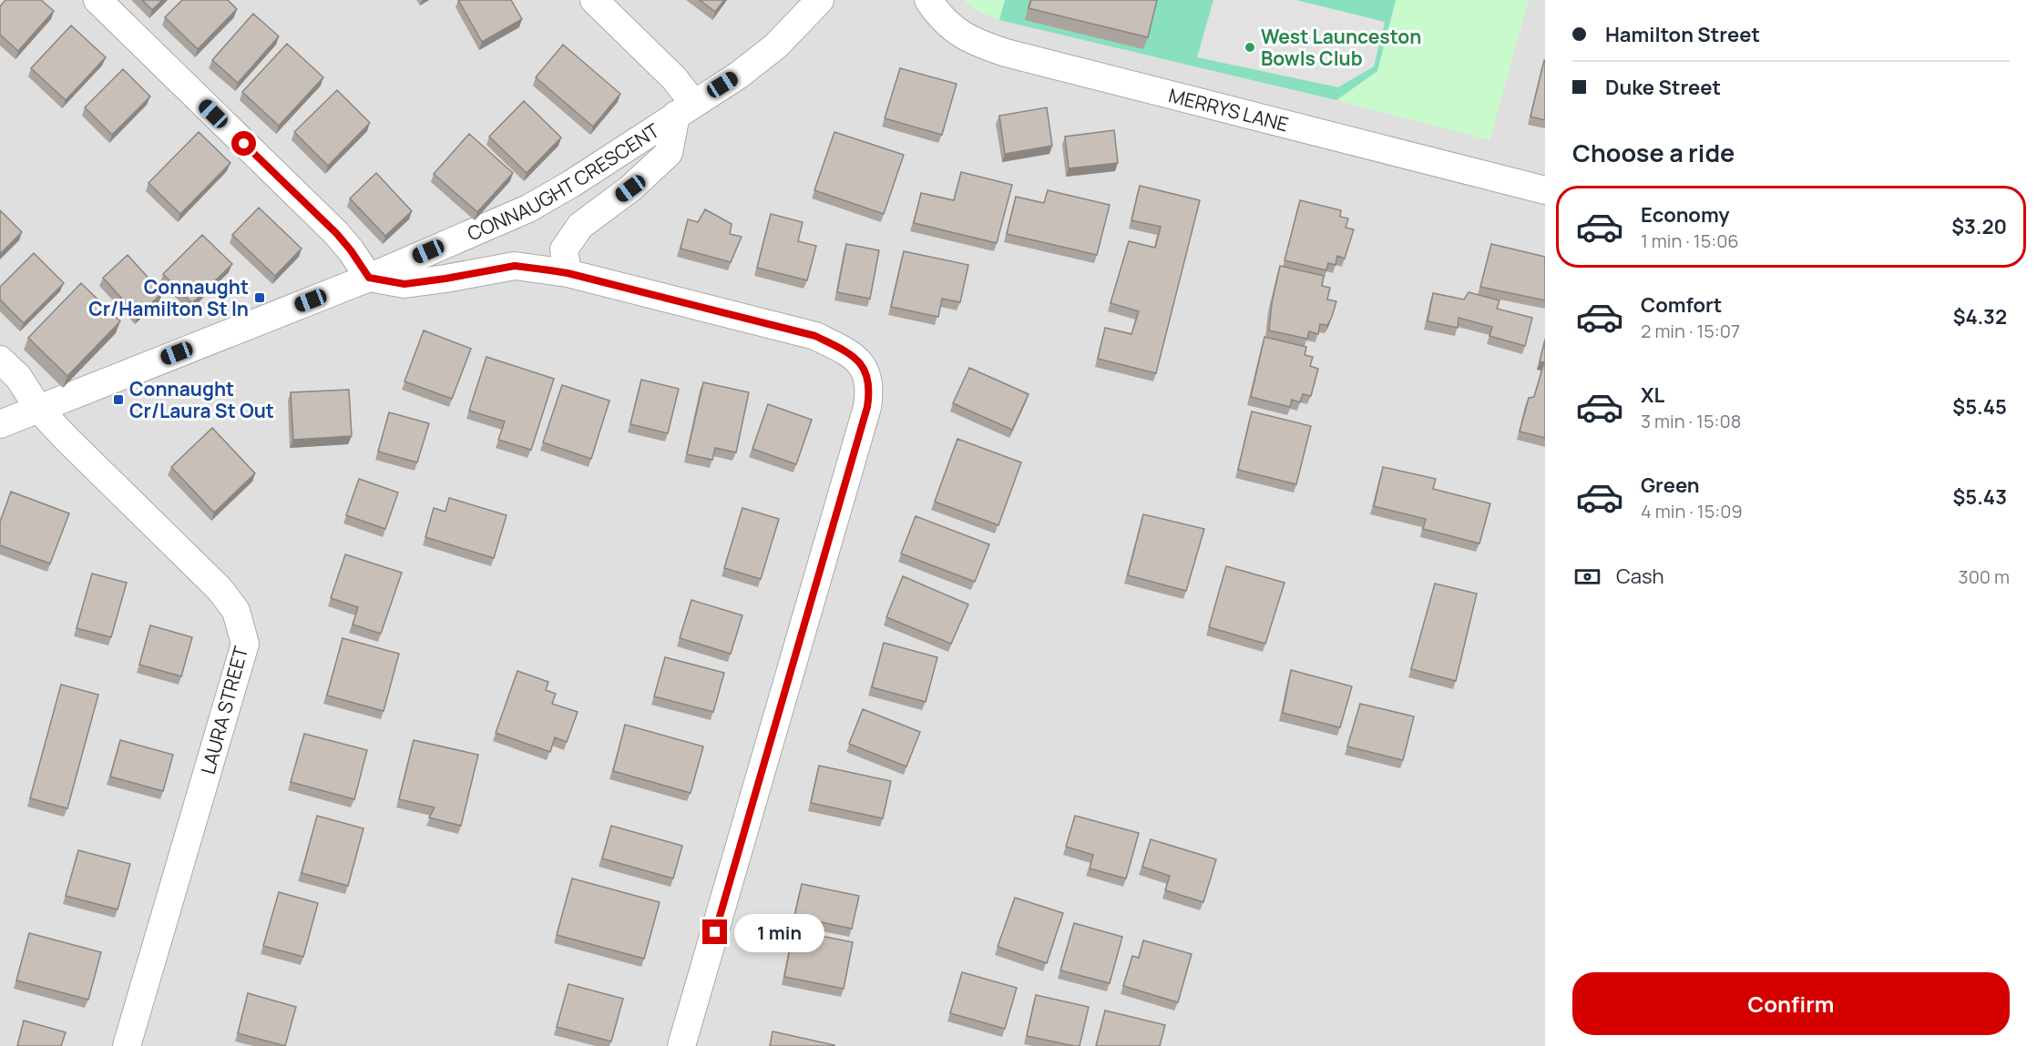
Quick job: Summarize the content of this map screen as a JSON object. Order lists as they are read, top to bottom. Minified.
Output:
{"streets":{"street":["MERRYS LANE","CONNAUGHT CRESCENT","LAURA STREET"]},"crossings":[["CONNAUGHT CRESCENT","LAURA STREET"]],"places":{"other":["West Launceston Bowls Club"],"transit":["Connaught Cr/Hamilton St In","Connaught Cr/Laura St Out"]},"page":{"banner":["Hamilton Street","Duke Street"],"heading":"Choose a ride","list":[{"name":"Economy","note":"1 min · 15:06","value":"$3.20"},{"name":"Comfort","note":"2 min · 15:07","value":"$4.32"},{"name":"XL","note":"3 min · 15:08","value":"$5.45"},{"name":"Green","note":"4 min · 15:09","value":"$5.43"}],"pay":["Cash","300 m"],"bubble":"1 min","buttons":"Confirm"}}
